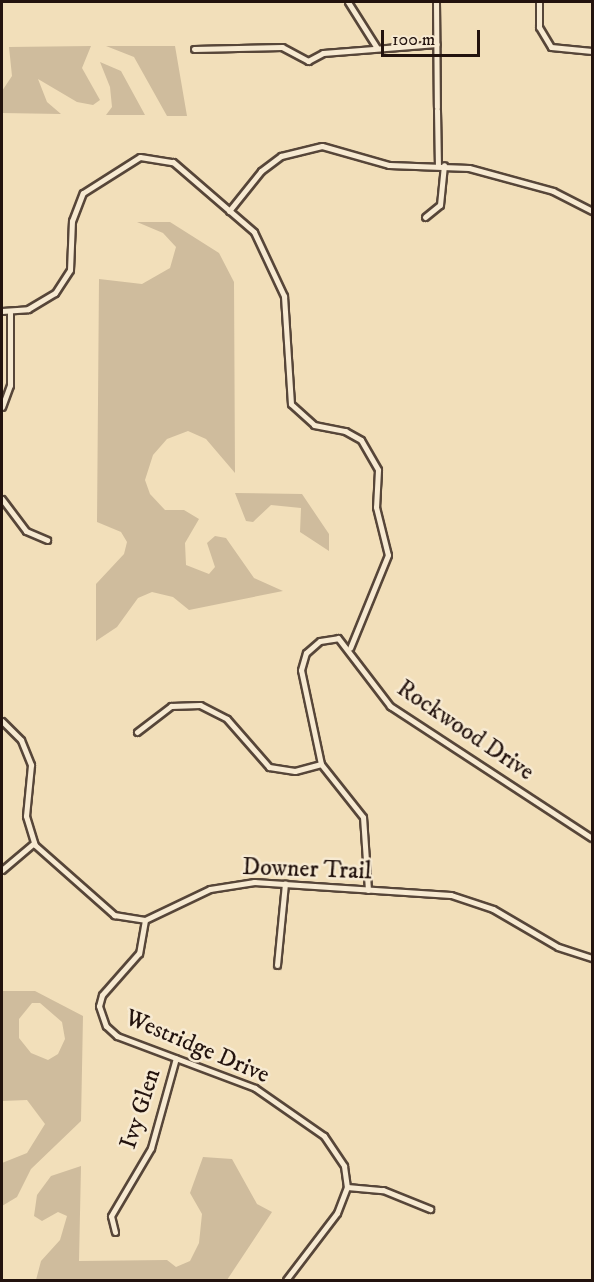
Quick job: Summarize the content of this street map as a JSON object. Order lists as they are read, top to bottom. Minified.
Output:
{"streets":{"street":["Rockwood Drive","Downer Trail","Westridge Drive","Ivy Glen"]},"crossings":[["Downer Trail","Westridge Drive"],["Westridge Drive","Ivy Glen"]],"scale_bar":"100 m"}
